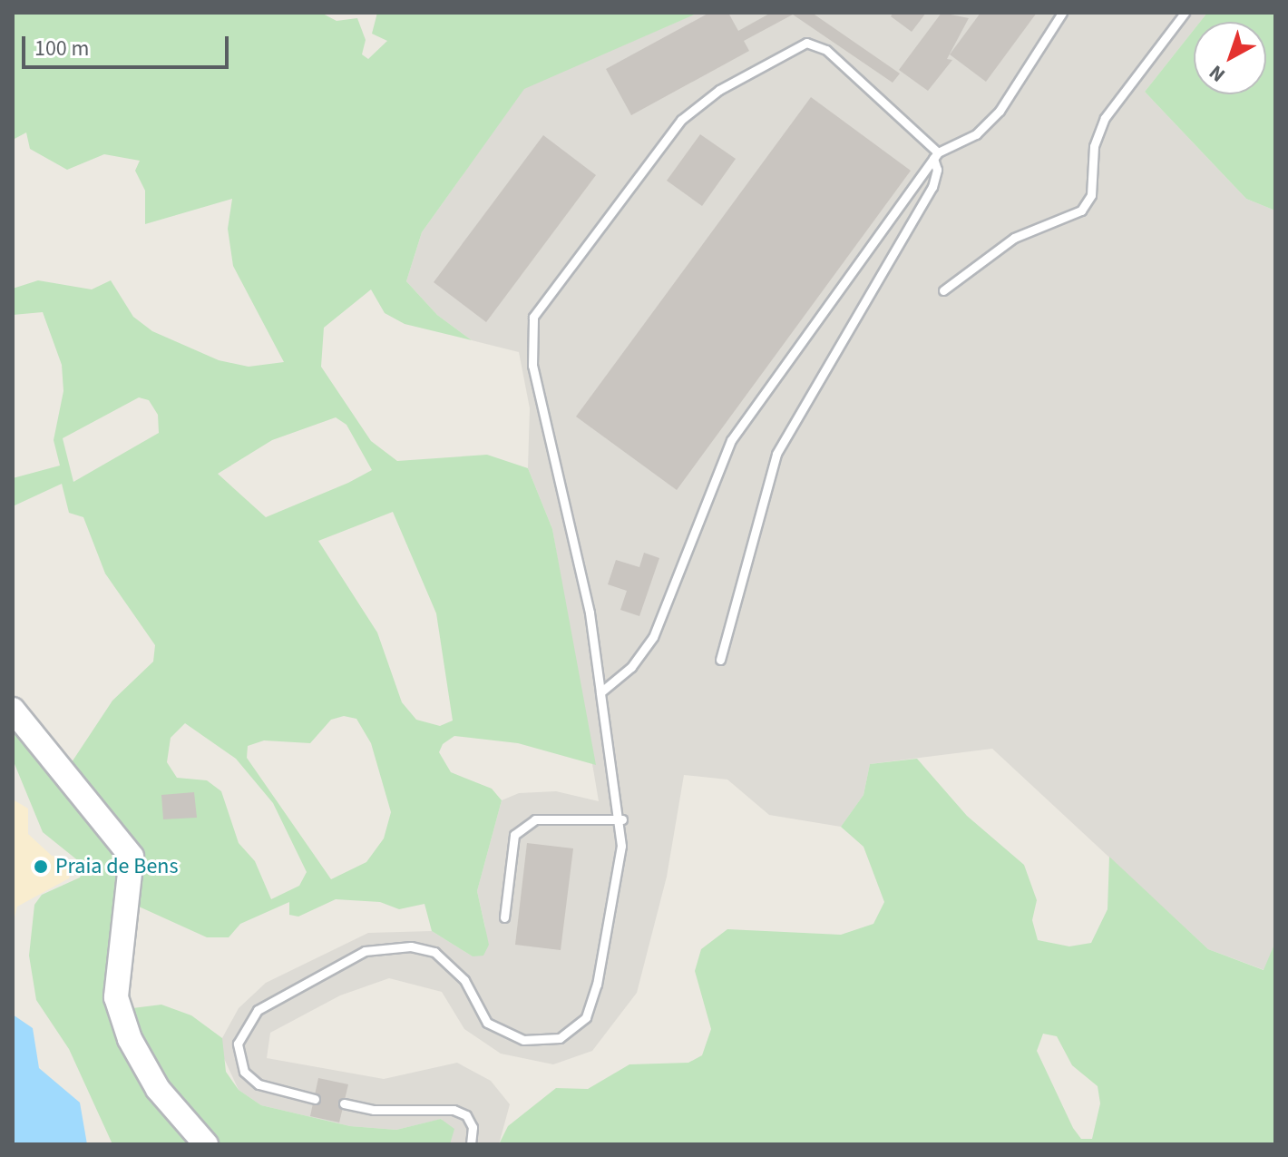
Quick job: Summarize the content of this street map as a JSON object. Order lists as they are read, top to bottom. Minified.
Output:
{"places":["Praia de Bens"],"scale_bar":"100 m","north":"bottom left"}
